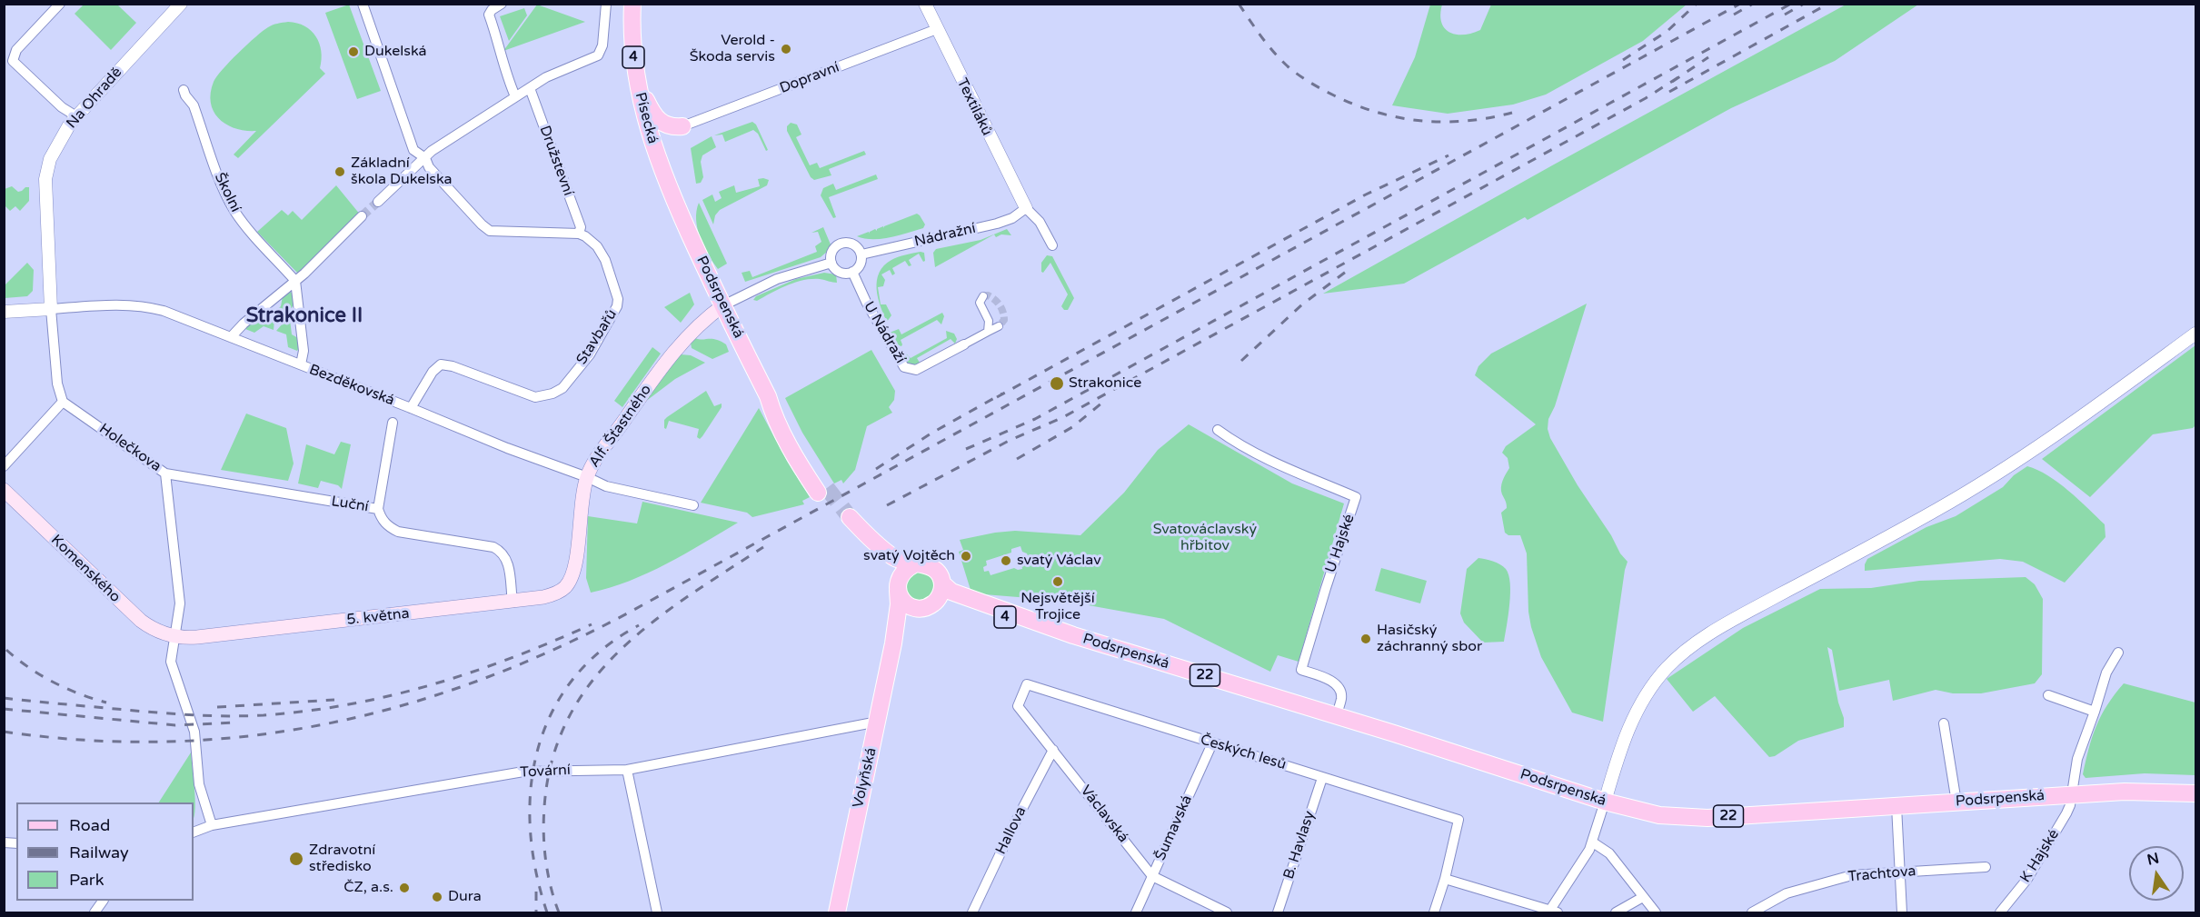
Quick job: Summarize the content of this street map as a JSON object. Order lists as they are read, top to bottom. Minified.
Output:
{"streets":{"main road":["4","Písecká","Podsrpenská","Alf. Šťastného","Komenského","5. května","22","Volyňská"],"street":["Dopravní","Na Ohradě","Textiláků","Družstevní","Školní","Nádražní","U Nádraží","Stavbařů","Bezděkovská","Holečkova","Luční","U Hajské","Českých lesů","Tovární","Václavská","Šumavská","Hallova","B. Havlasy","K Hajské","Trachtova"]},"crossings":[["Dopravní","Textiláků"],["Na Ohradě","Bezděkovská"],["Textiláků","Nádražní"],["Písecká","Podsrpenská"],["Družstevní","Stavbařů"],["Nádražní","U Nádraží"],["Podsrpenská","Alf. Šťastného"],["Podsrpenská","U Hajské"],["Podsrpenská","22"],["Podsrpenská","Volyňská"],["Podsrpenská","K Hajské"],["Stavbařů","Bezděkovská"],["Bezděkovská","Alf. Šťastného"],["Alf. Šťastného","5. května"],["Holečkova","Luční"],["Holečkova","Komenského"],["Holečkova","5. května"],["Luční","5. května"],["Komenského","5. května"],["22","K Hajské"],["Českých lesů","Václavská"],["Českých lesů","Šumavská"],["Českých lesů","B. Havlasy"],["Tovární","Volyňská"],["Václavská","Šumavská"],["Václavská","Hallova"]],"districts":["Strakonice II"],"parks":["Svatováclavský hřbitov"],"places":["Verold - Škoda servis","Dukelská","Základní škola Dukelska","Strakonice","svatý Vojtěch","svatý Václav","Nejsvětější Trojice","Hasičský záchranný sbor","Zdravotní středisko","ČZ, a.s.","Dura"],"legend":["Road","Railway","Park"],"north":"top"}
